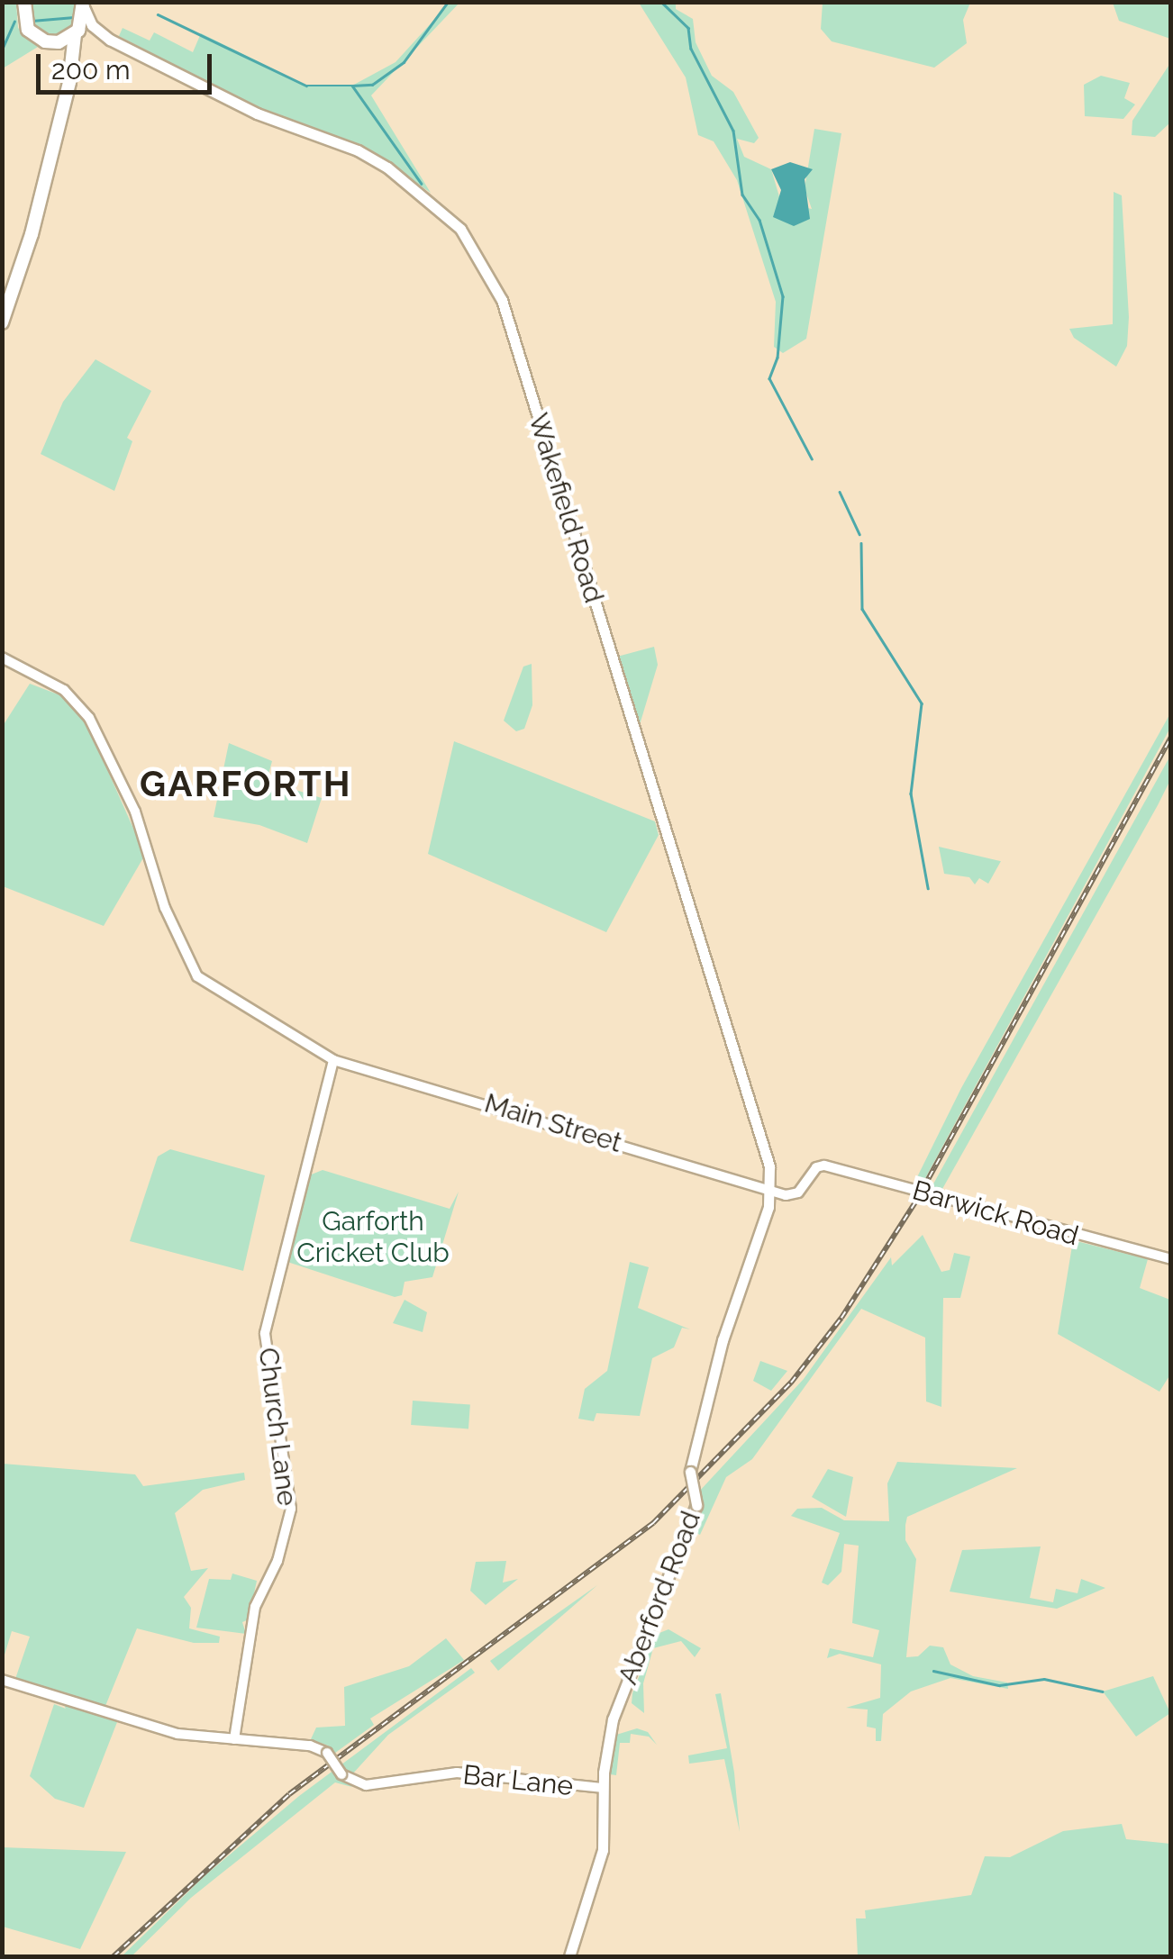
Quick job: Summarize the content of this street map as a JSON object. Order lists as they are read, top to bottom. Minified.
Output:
{"streets":{"main road":["Wakefield Road","Aberford Road"],"street":["Main Street","Barwick Road","Church Lane","Bar Lane"]},"crossings":[["Wakefield Road","Main Street"],["Wakefield Road","Barwick Road"],["Wakefield Road","Aberford Road"],["Main Street","Barwick Road"],["Main Street","Church Lane"],["Main Street","Aberford Road"],["Barwick Road","Aberford Road"],["Church Lane","Bar Lane"],["Aberford Road","Bar Lane"]],"districts":["GARFORTH"],"parks":["Garforth Cricket Club"],"scale_bar":"200 m"}
